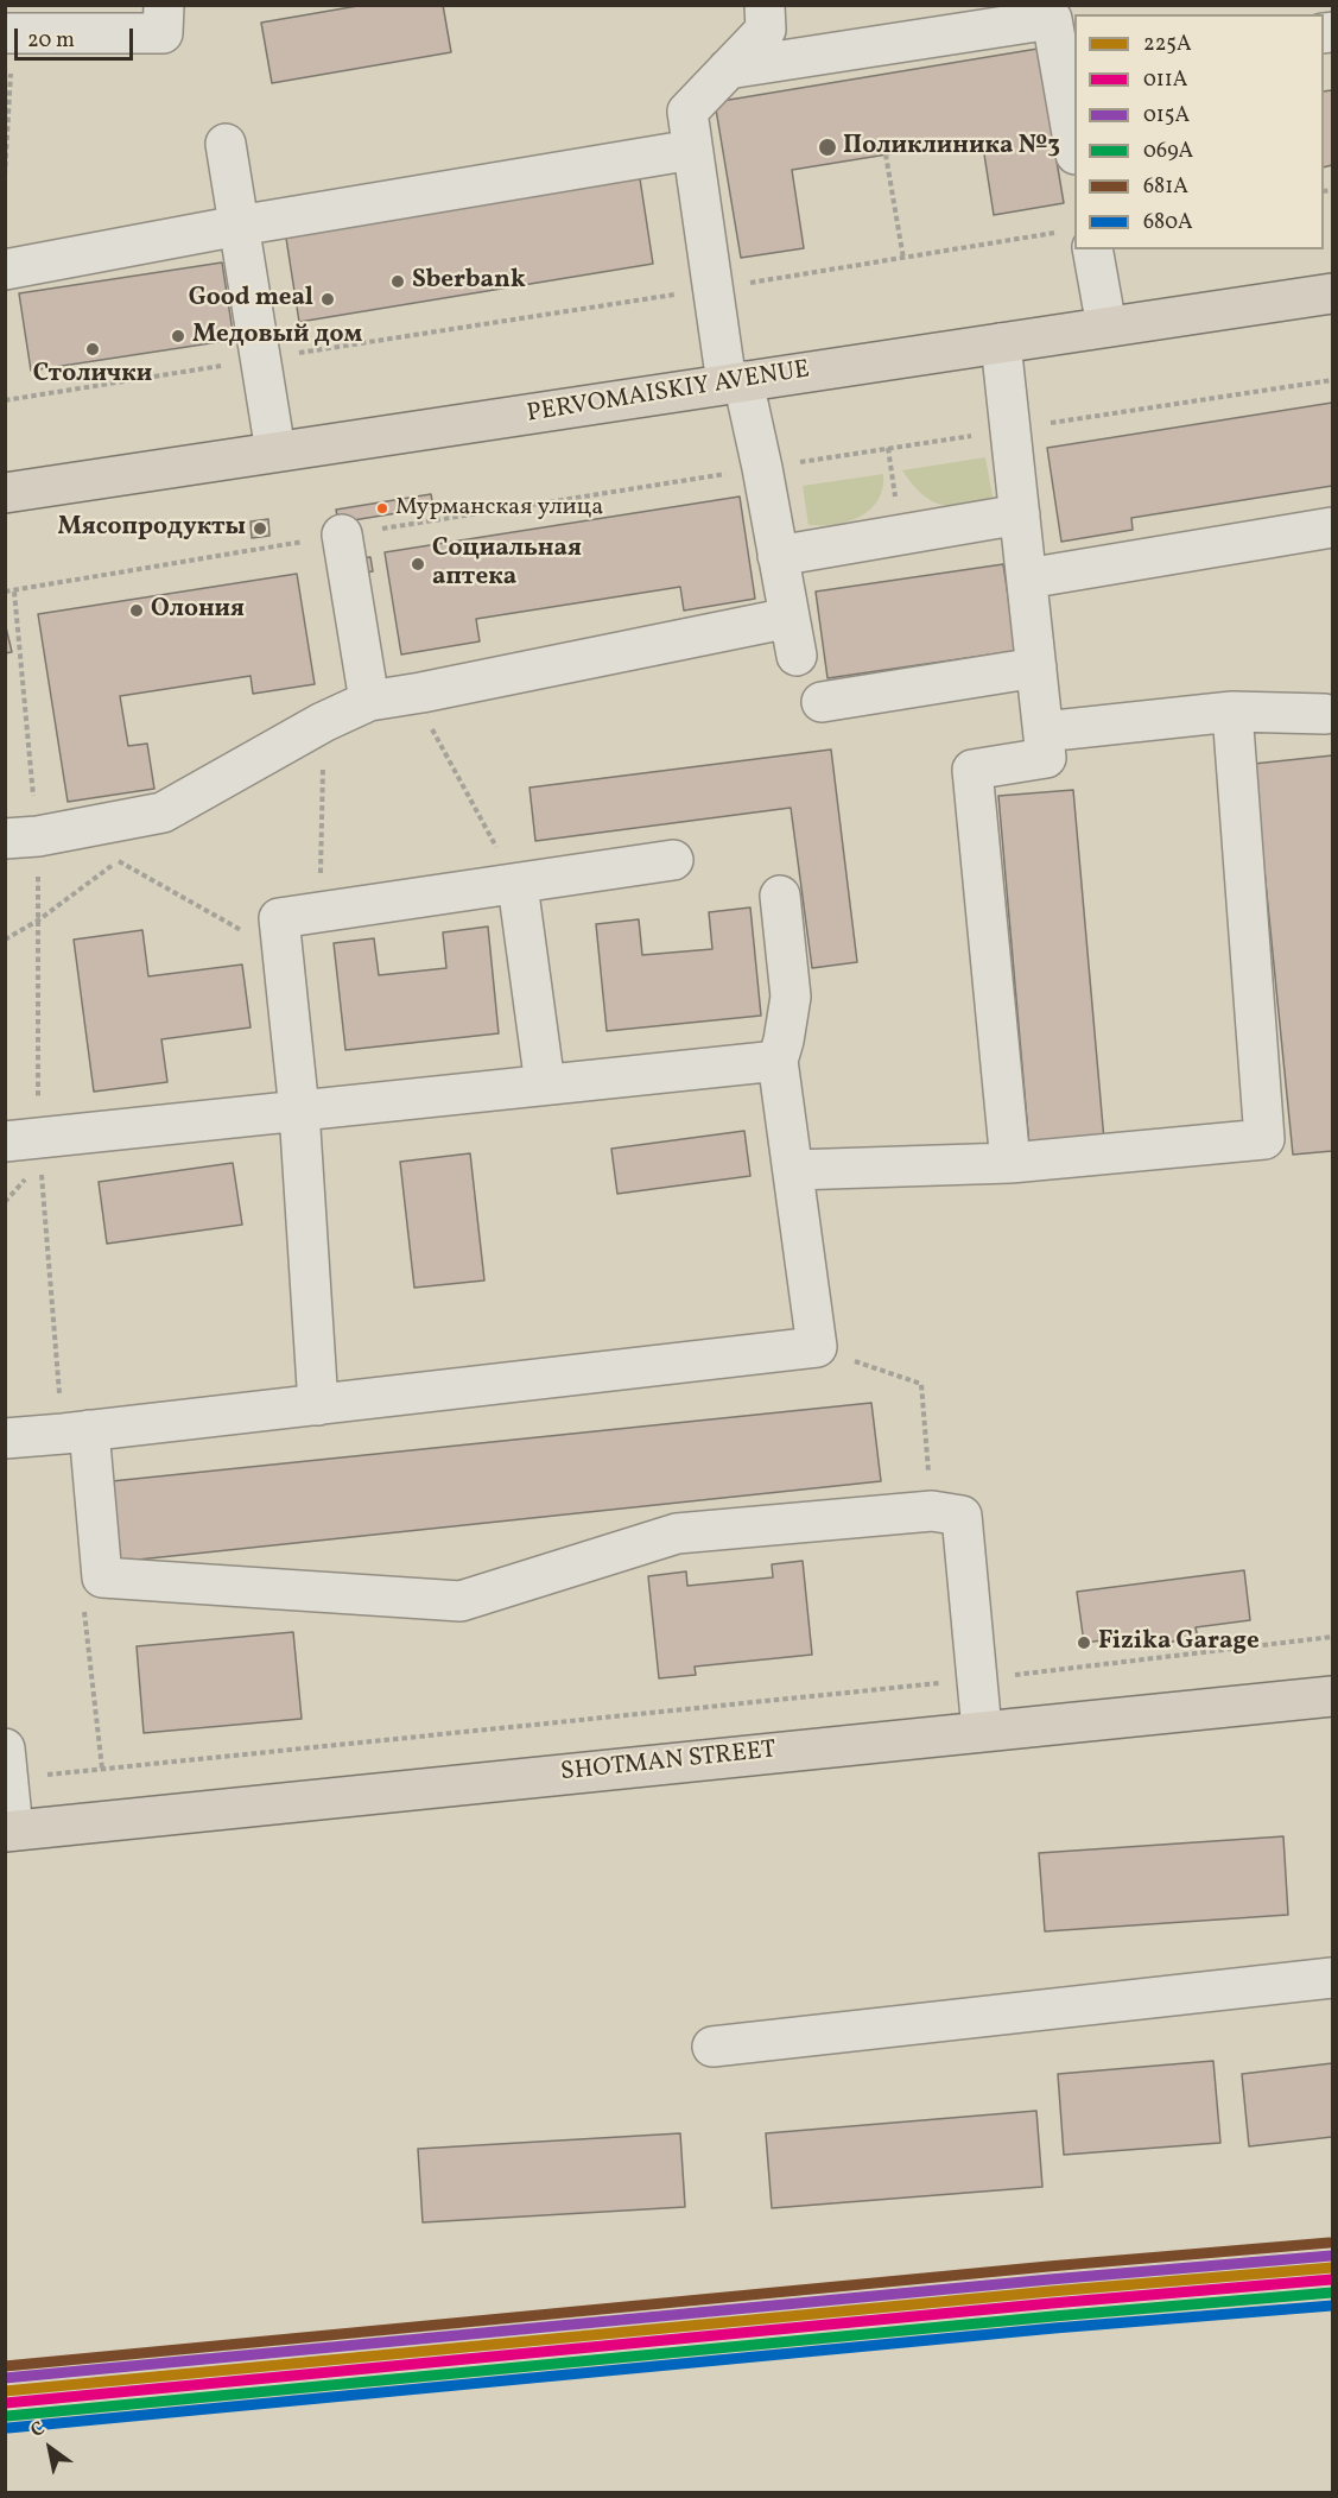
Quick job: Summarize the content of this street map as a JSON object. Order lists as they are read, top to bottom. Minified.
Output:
{"streets":{"main road":["PERVOMAISKIY AVENUE","SHOTMAN STREET"]},"places":["Поликлиника №3","Sberbank","Good meal","Медовый дом","Столички","Мурманская улица","Мясопродукты","Социальная аптека","Олония","Fizika Garage"],"lines":["transit line 681А","transit line 015А","transit line 225А","transit line 011А","transit line 069А","transit line 680А"],"legend":["225А","011А","015А","069А","681А","680А"],"scale_bar":"20 m","north":"top left"}
